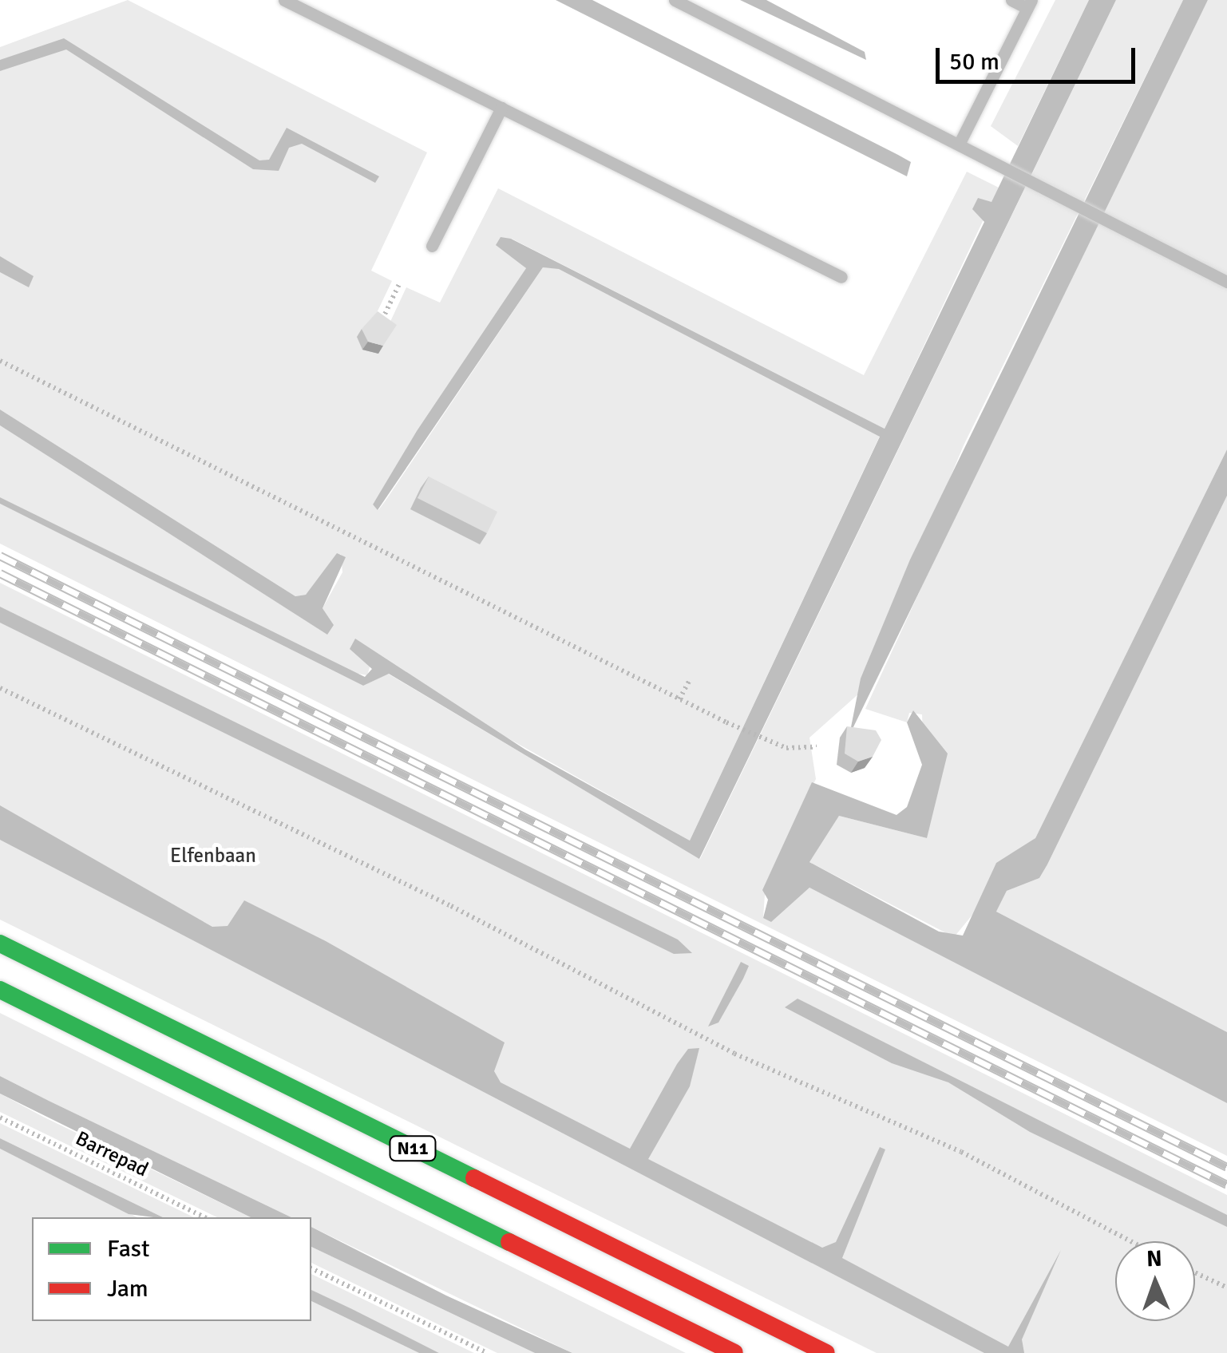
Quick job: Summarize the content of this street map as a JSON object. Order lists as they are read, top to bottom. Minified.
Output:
{"streets":{"highway":["N11"],"path":["Barrepad"]},"parks":["Elfenbaan"],"legend":["Fast","Jam"],"scale_bar":"50 m","north":"top"}
